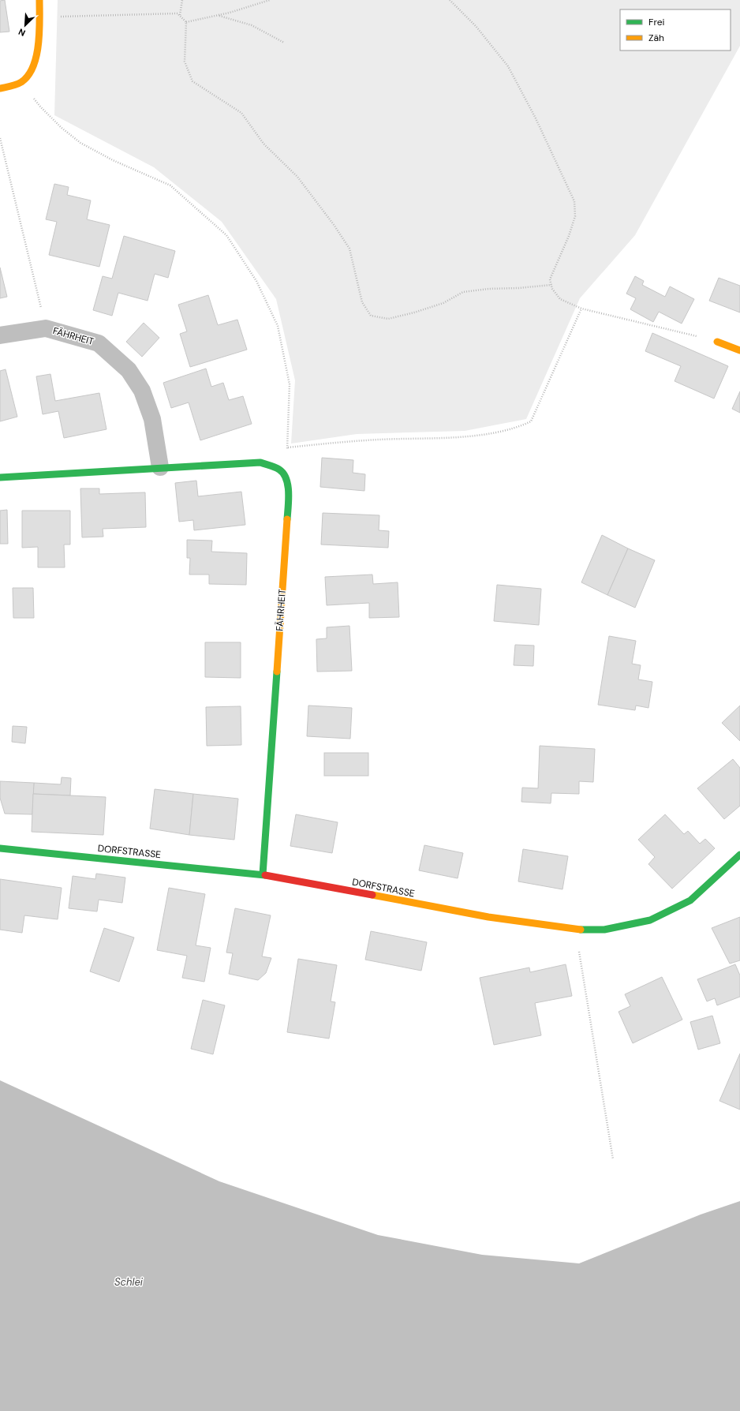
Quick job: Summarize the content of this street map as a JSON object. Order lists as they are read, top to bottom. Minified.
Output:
{"streets":{"street":["FÄHRHEIT","DORFSTRASSE"]},"crossings":[["FÄHRHEIT","DORFSTRASSE"]],"water":["Schlei"],"legend":["Frei","Zäh"],"north":"bottom left"}
